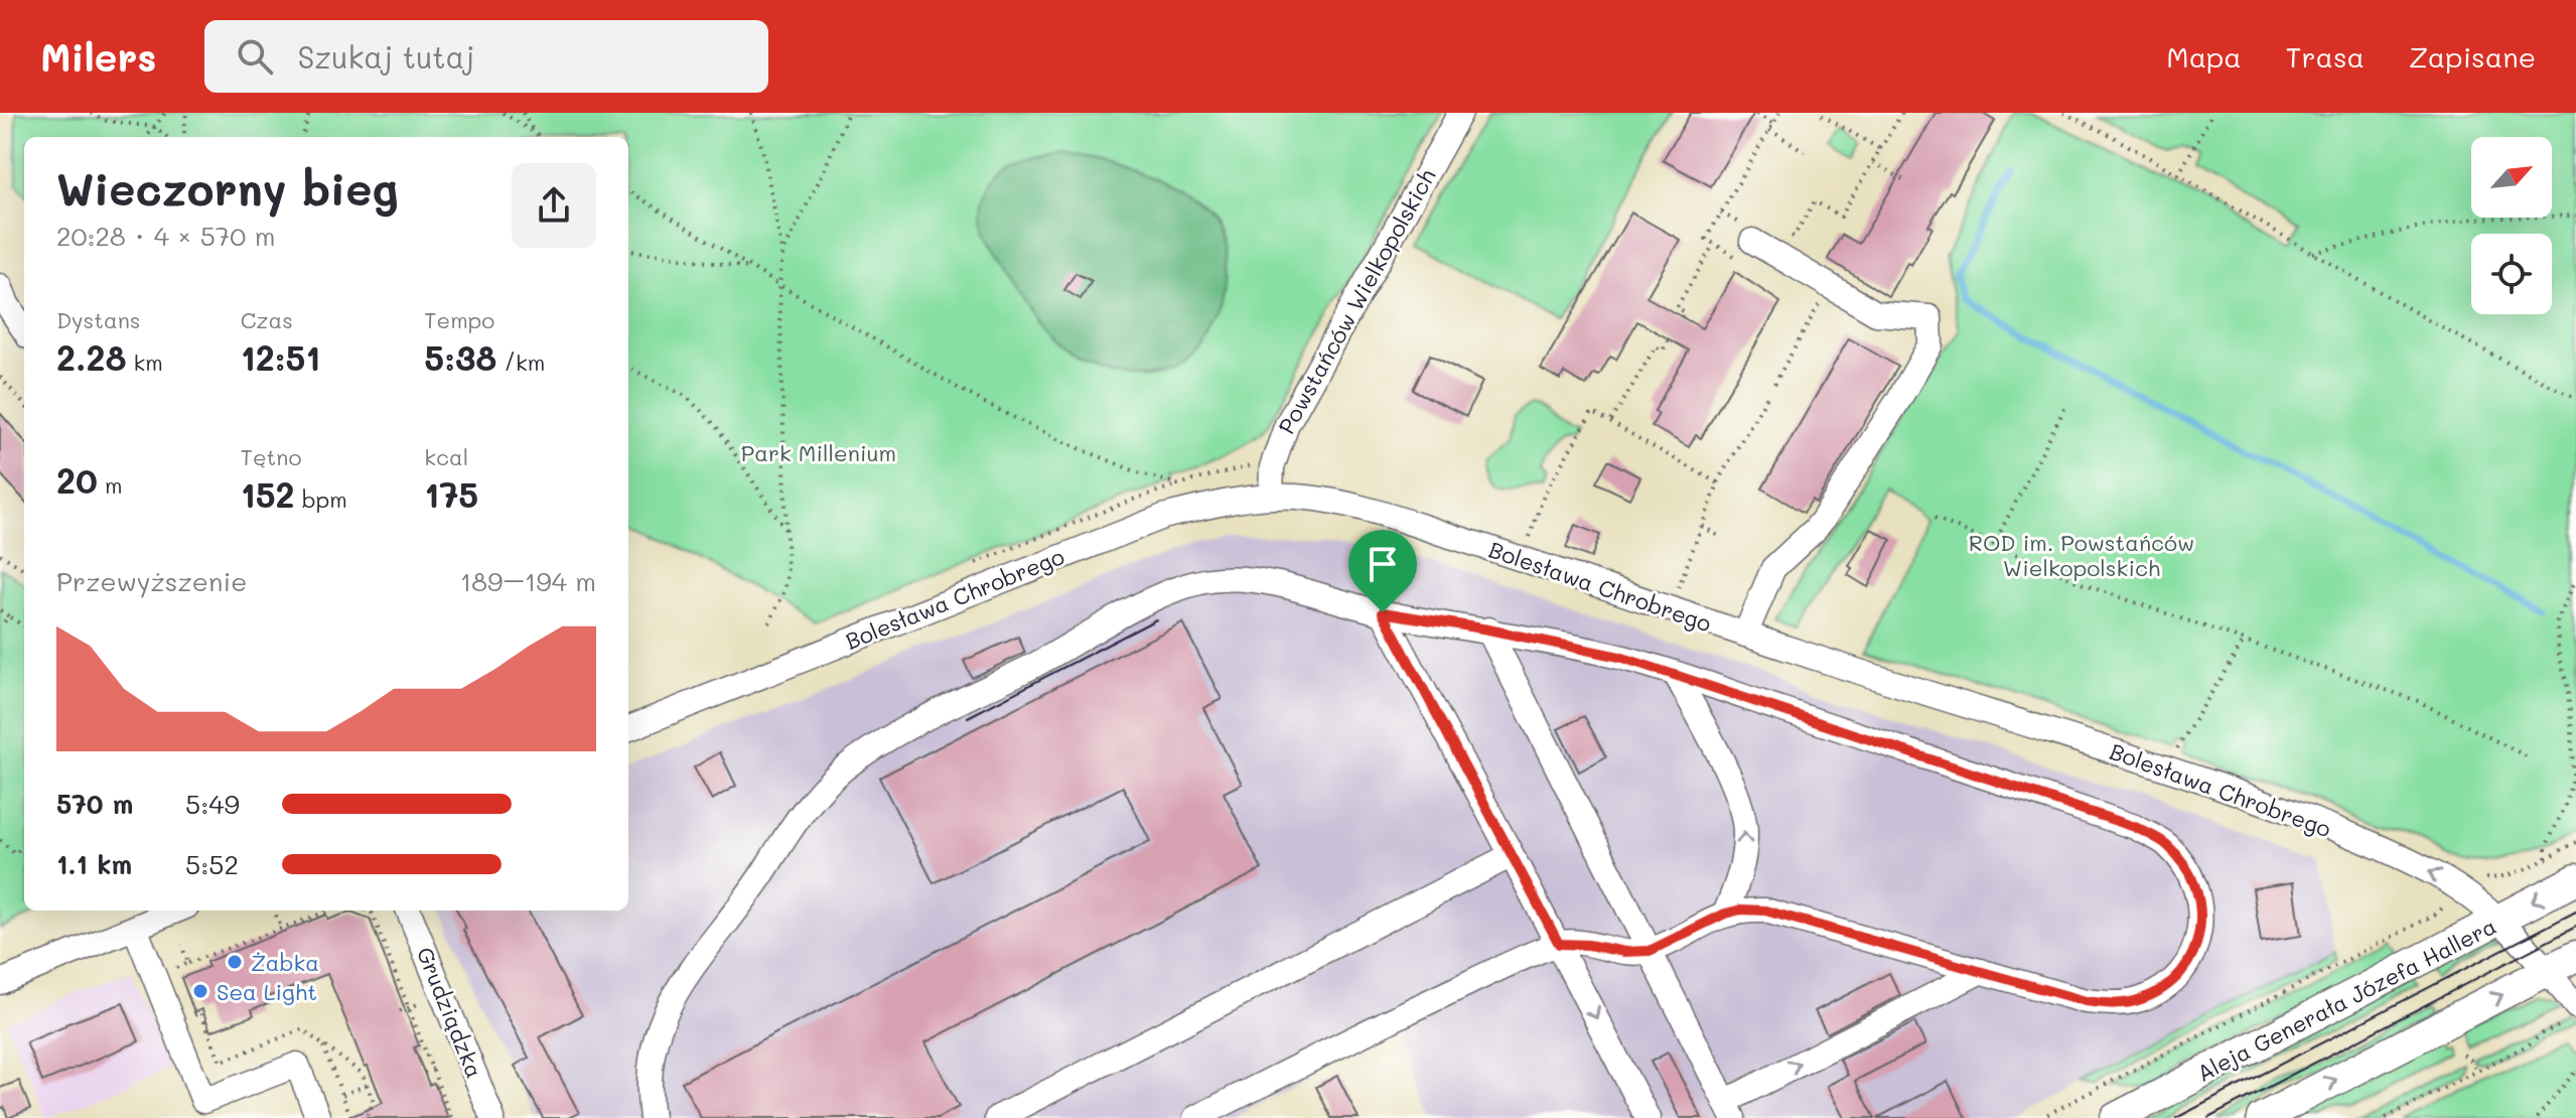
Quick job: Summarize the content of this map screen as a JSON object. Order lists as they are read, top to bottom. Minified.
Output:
{"streets":{"main road":["Aleja Generała Józefa Hallera"],"street":["Powstańców Wielkopolskich","Bolesława Chrobrego","Grudziądzka"]},"crossings":[["Powstańców Wielkopolskich","Bolesława Chrobrego"],["Bolesława Chrobrego","Aleja Generała Józefa Hallera"]],"one_way":["Bolesława Chrobrego"],"parks":["Park Millenium","ROD im. Powstańców Wielkopolskich"],"places":["Żabka","Sea Light"],"north":"top right","page":{"header":"Milers","search":"Szukaj tutaj","nav":["Mapa","Trasa","Zapisane"],"heading":["Wieczorny bieg","20:28 · 4 × 570 m"],"stats":[["Dystans","2.28 km"],["Czas","12:51"],["Tempo","5:38 /km"],["20 m"],["Tętno","152 bpm"],["kcal","175"]],"chart":["Przewyższenie","189–194 m"],"list":[{"name":"570 m","note":"5:49"},{"name":"1.1 km","note":"5:52"}]}}
